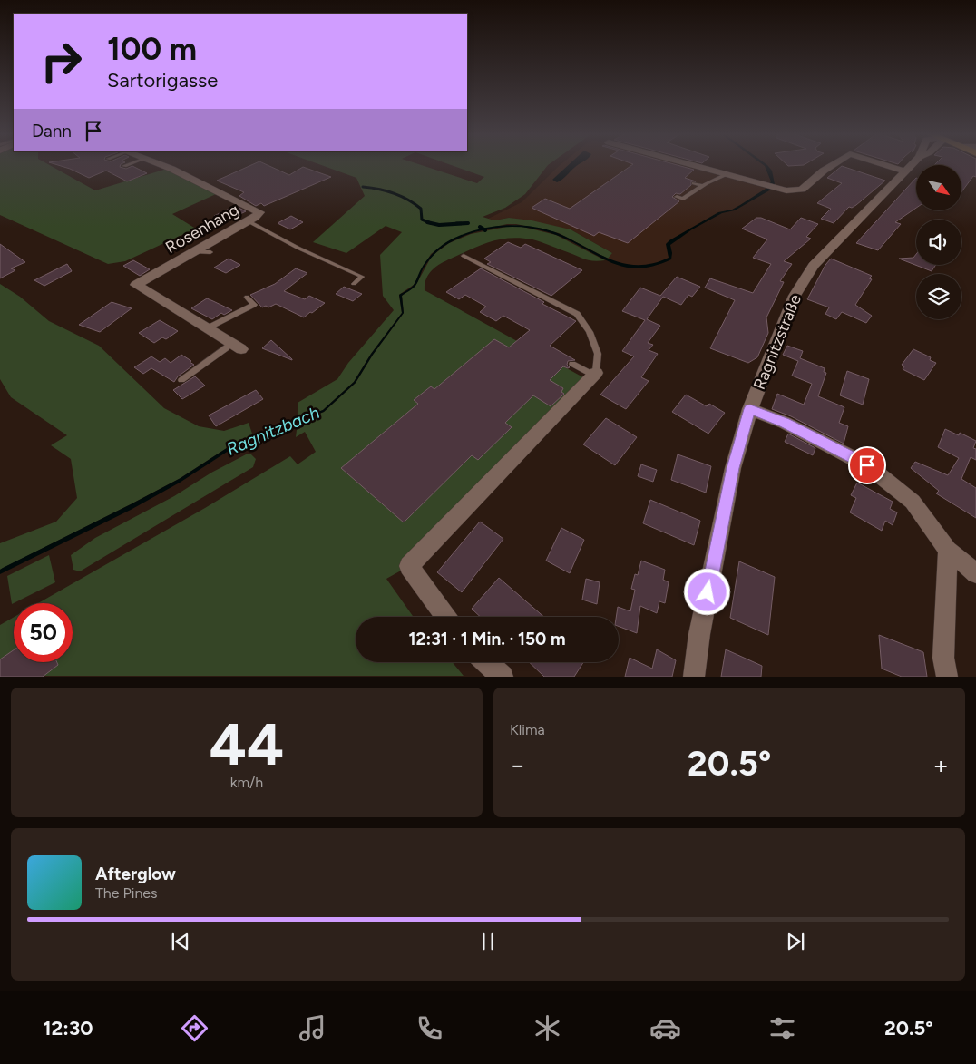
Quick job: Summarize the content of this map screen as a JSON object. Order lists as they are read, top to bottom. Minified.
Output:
{"streets":{"street":["Rosenhang","Ragnitzstraße"]},"water":["Ragnitzbach"],"north":"bottom right","page":{"turn":["100 m","Sartorigasse"],"then":"Dann","limit":"50","trip":"12:31 · 1 Min. · 150 m","tile":[["44","km/h"],"Klima"],"heat":["−","20.5°","+"],"song":["Afterglow","The Pines"],"tabs":["12:30","20.5°"]}}
